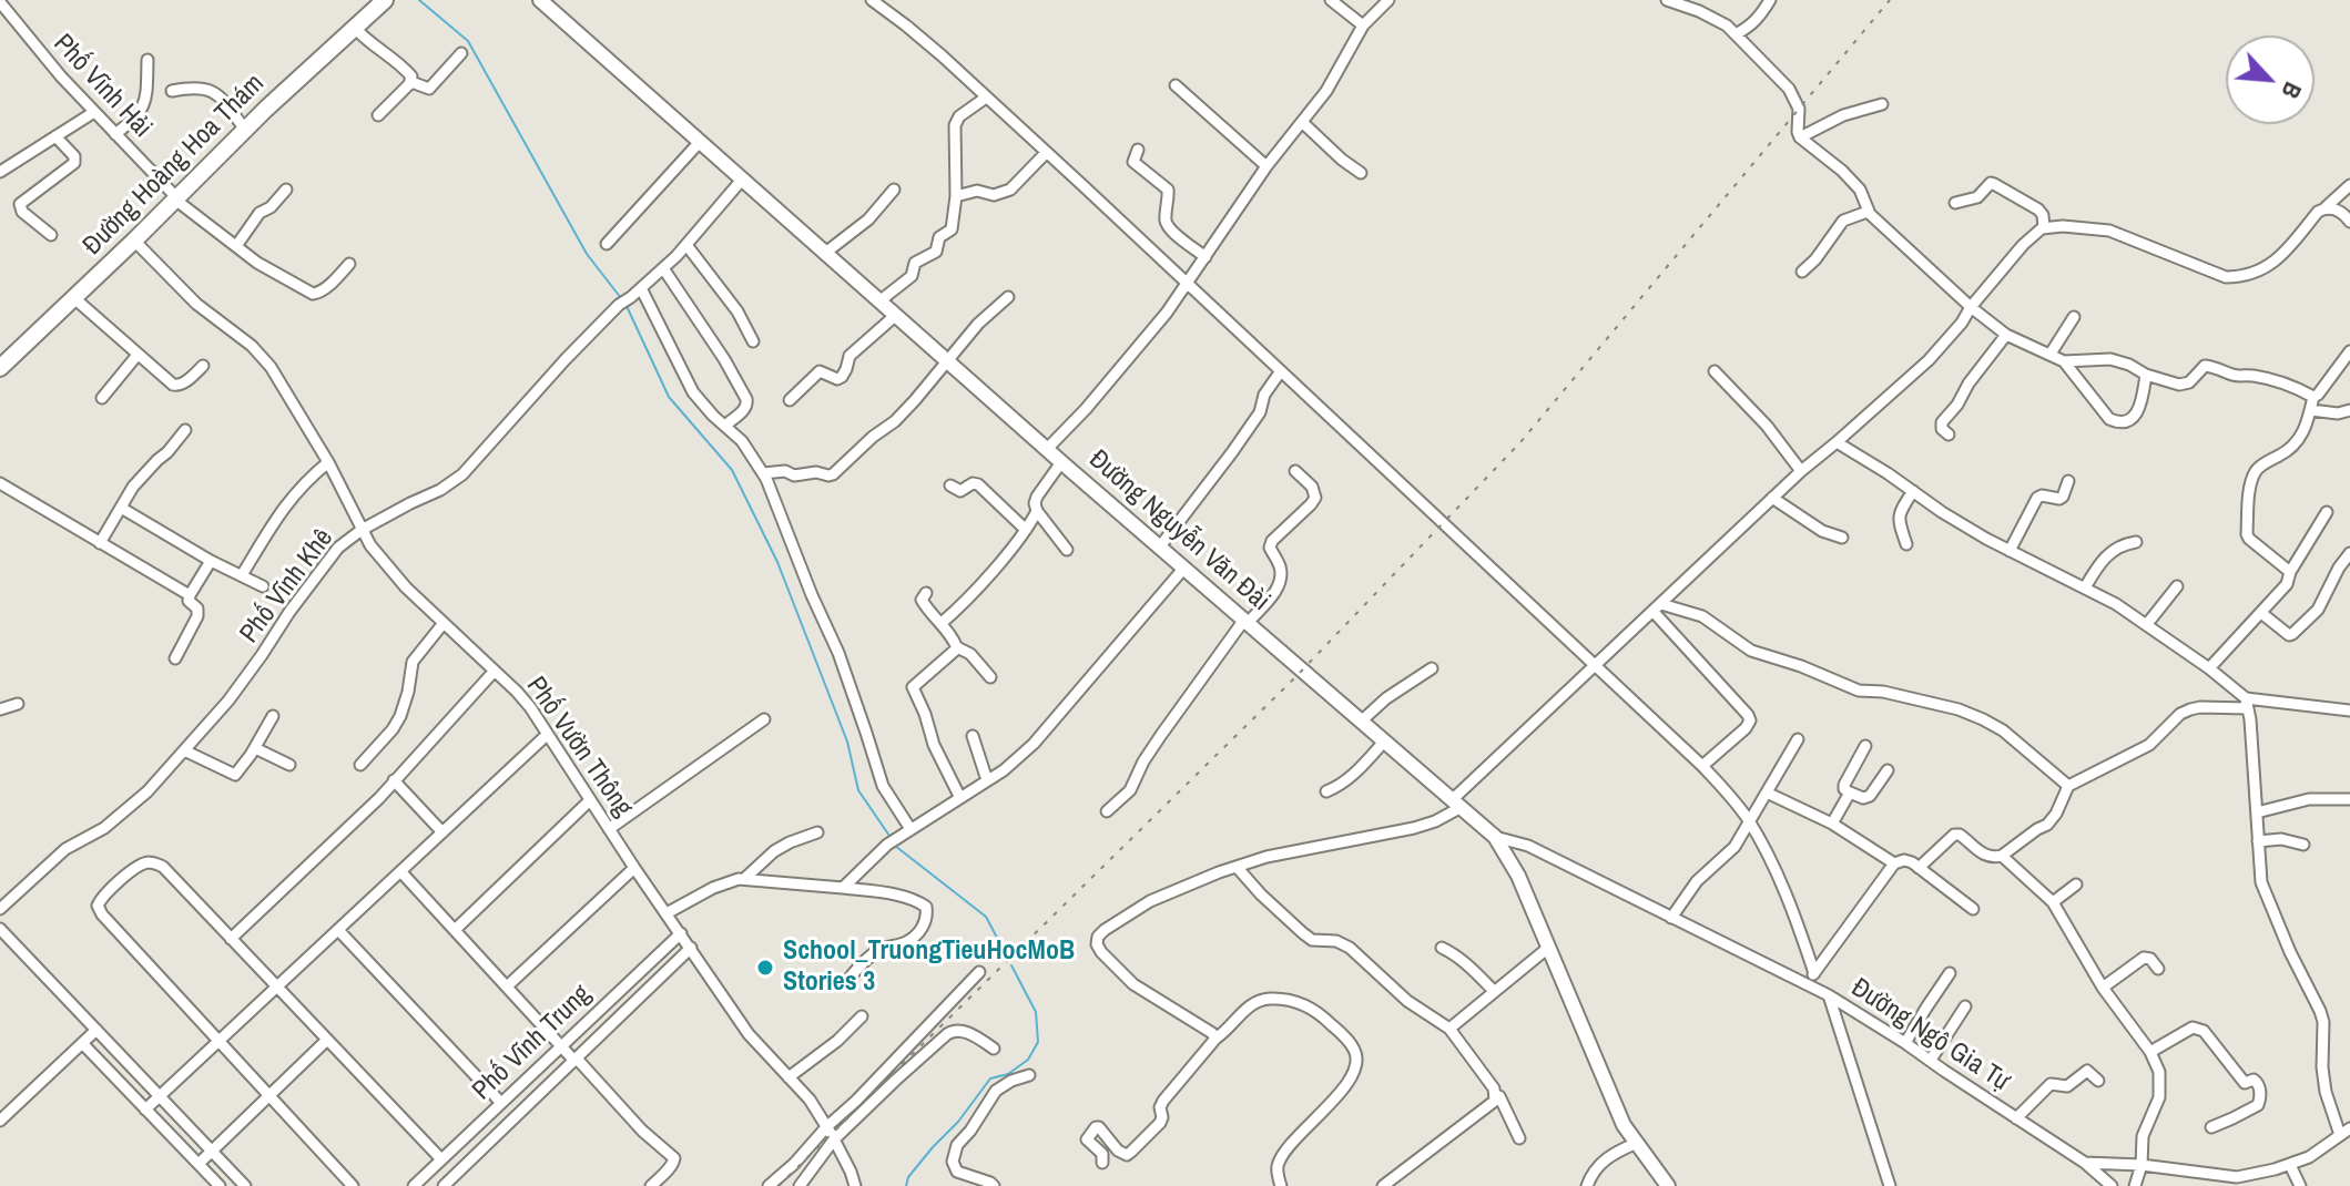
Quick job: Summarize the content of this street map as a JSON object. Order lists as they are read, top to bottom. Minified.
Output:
{"streets":{"main road":["Đường Hoàng Hoa Thám"],"street":["Phố Vĩnh Hải","Đường Nguyễn Văn Đài","Phố Vĩnh Khê","Phố Vườn Thông","Đường Ngô Gia Tự","Phố Vĩnh Trung"]},"crossings":[["Phố Vĩnh Hải","Đường Hoàng Hoa Thám"],["Đường Hoàng Hoa Thám","Phố Vườn Thông"],["Đường Nguyễn Văn Đài","Đường Ngô Gia Tự"],["Phố Vĩnh Khê","Phố Vườn Thông"],["Phố Vườn Thông","Phố Vĩnh Trung"]],"places":["School_TruongTieuHocMoB Stories 3"],"north":"bottom right"}
